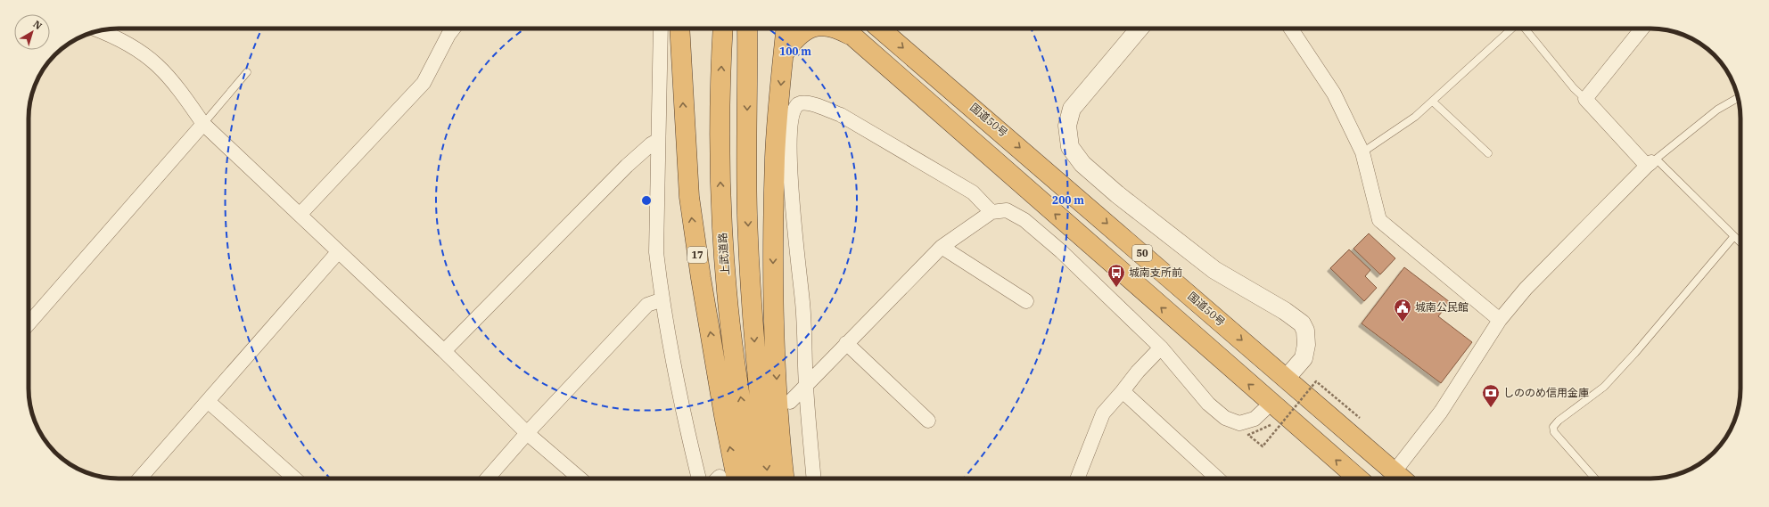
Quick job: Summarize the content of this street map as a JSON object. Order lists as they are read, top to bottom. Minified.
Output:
{"streets":{"highway":["国道50号","50","上武道路","17"]},"places":{"bus stop":["城南支所前"],"public building":["城南公民館"],"bank":["しののめ信用金庫"]},"north":"top right","rings":["100 m","200 m"]}
